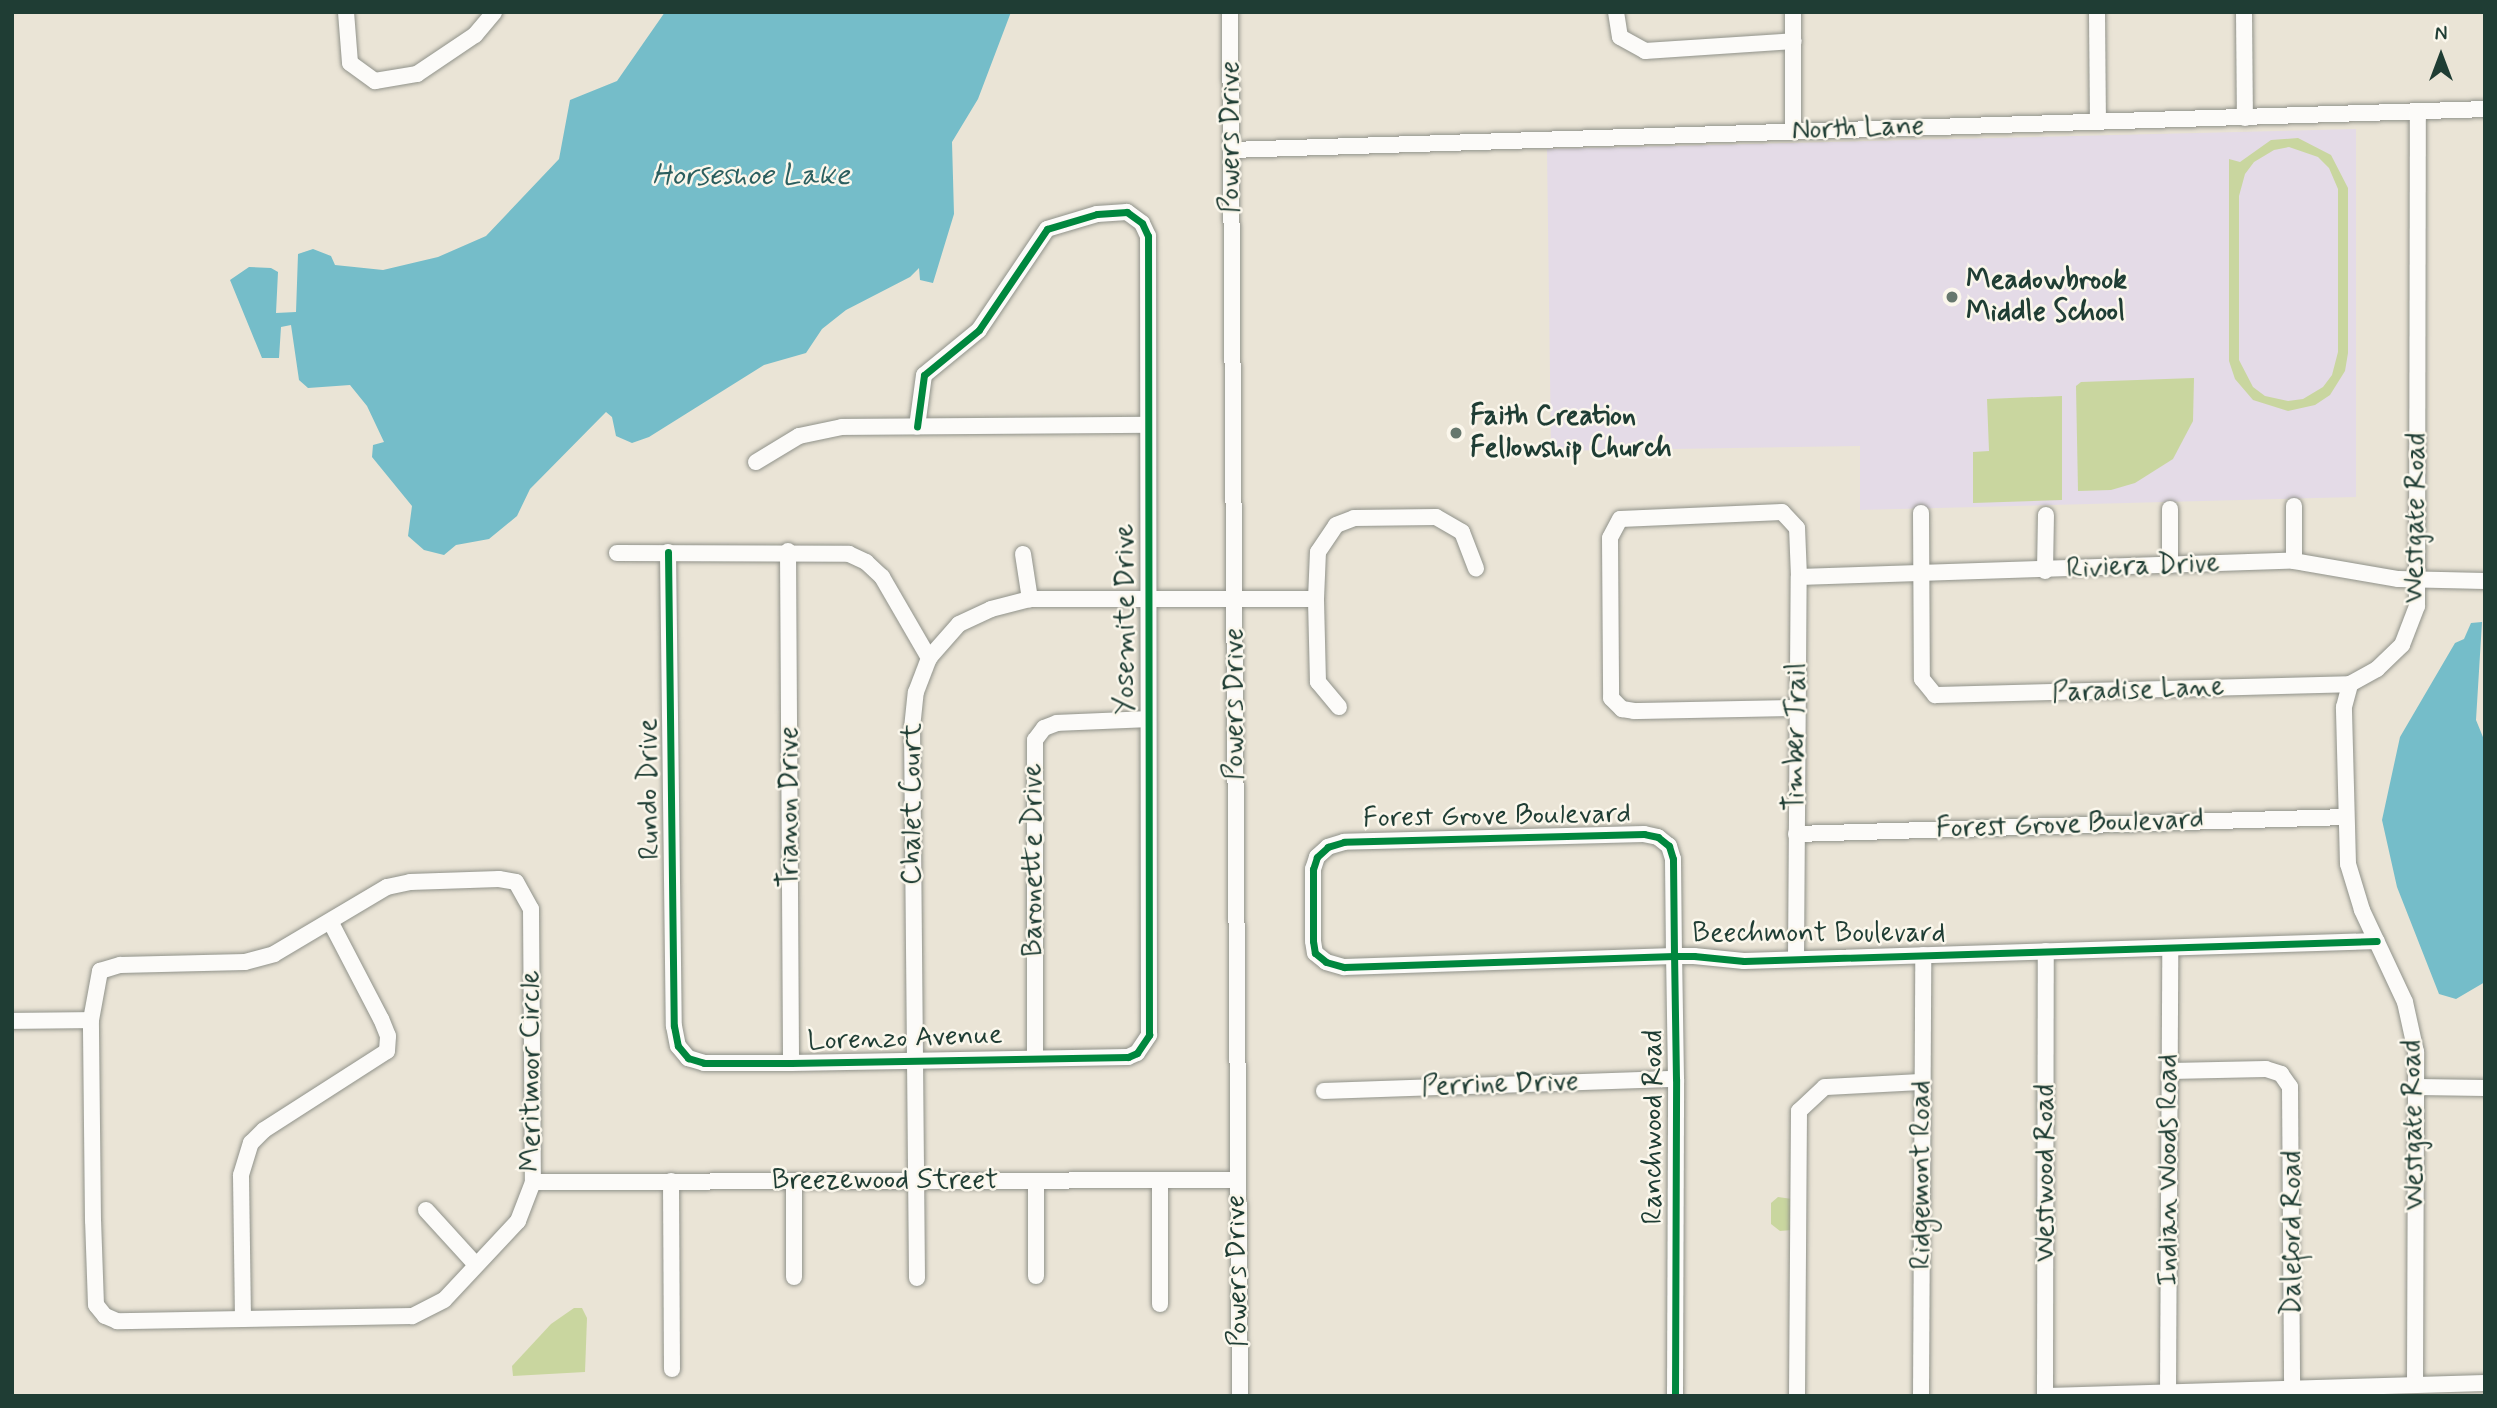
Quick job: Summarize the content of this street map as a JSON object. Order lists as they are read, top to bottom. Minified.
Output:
{"streets":{"street":["North Lane","Powers Drive","Westgate Road","Riviera Drive","Yosemite Drive","Paradise Lane","Timber Trail","Rundo Drive","Chalet Court","Trianon Drive","Forest Grove Boulevard","Baronette Drive","Beechmont Boulevard","Lorenzo Avenue","Meritmoor Circle","Perrine Drive","Ranchwood Road","Indian Woods Road","Westwood Road","Ridgemont Road","Breezewood Street","Daleford Road"]},"crossings":[["North Lane","Powers Drive"],["North Lane","Westgate Road"],["Powers Drive","Chalet Court"],["Powers Drive","Breezewood Street"],["Westgate Road","Riviera Drive"],["Westgate Road","Paradise Lane"],["Westgate Road","Forest Grove Boulevard"],["Westgate Road","Beechmont Boulevard"],["Riviera Drive","Paradise Lane"],["Riviera Drive","Timber Trail"],["Yosemite Drive","Chalet Court"],["Yosemite Drive","Baronette Drive"],["Yosemite Drive","Lorenzo Avenue"],["Timber Trail","Forest Grove Boulevard"],["Timber Trail","Beechmont Boulevard"],["Rundo Drive","Lorenzo Avenue"],["Chalet Court","Lorenzo Avenue"],["Chalet Court","Breezewood Street"],["Trianon Drive","Lorenzo Avenue"],["Forest Grove Boulevard","Beechmont Boulevard"],["Forest Grove Boulevard","Ranchwood Road"],["Baronette Drive","Lorenzo Avenue"],["Beechmont Boulevard","Ranchwood Road"],["Beechmont Boulevard","Indian Woods Road"],["Beechmont Boulevard","Westwood Road"],["Beechmont Boulevard","Ridgemont Road"],["Meritmoor Circle","Breezewood Street"],["Perrine Drive","Ranchwood Road"],["Indian Woods Road","Daleford Road"]],"water":["Horseshoe Lake"],"places":["Meadowbrook Middle School","Faith Creation Fellowship Church"],"north":"top"}
